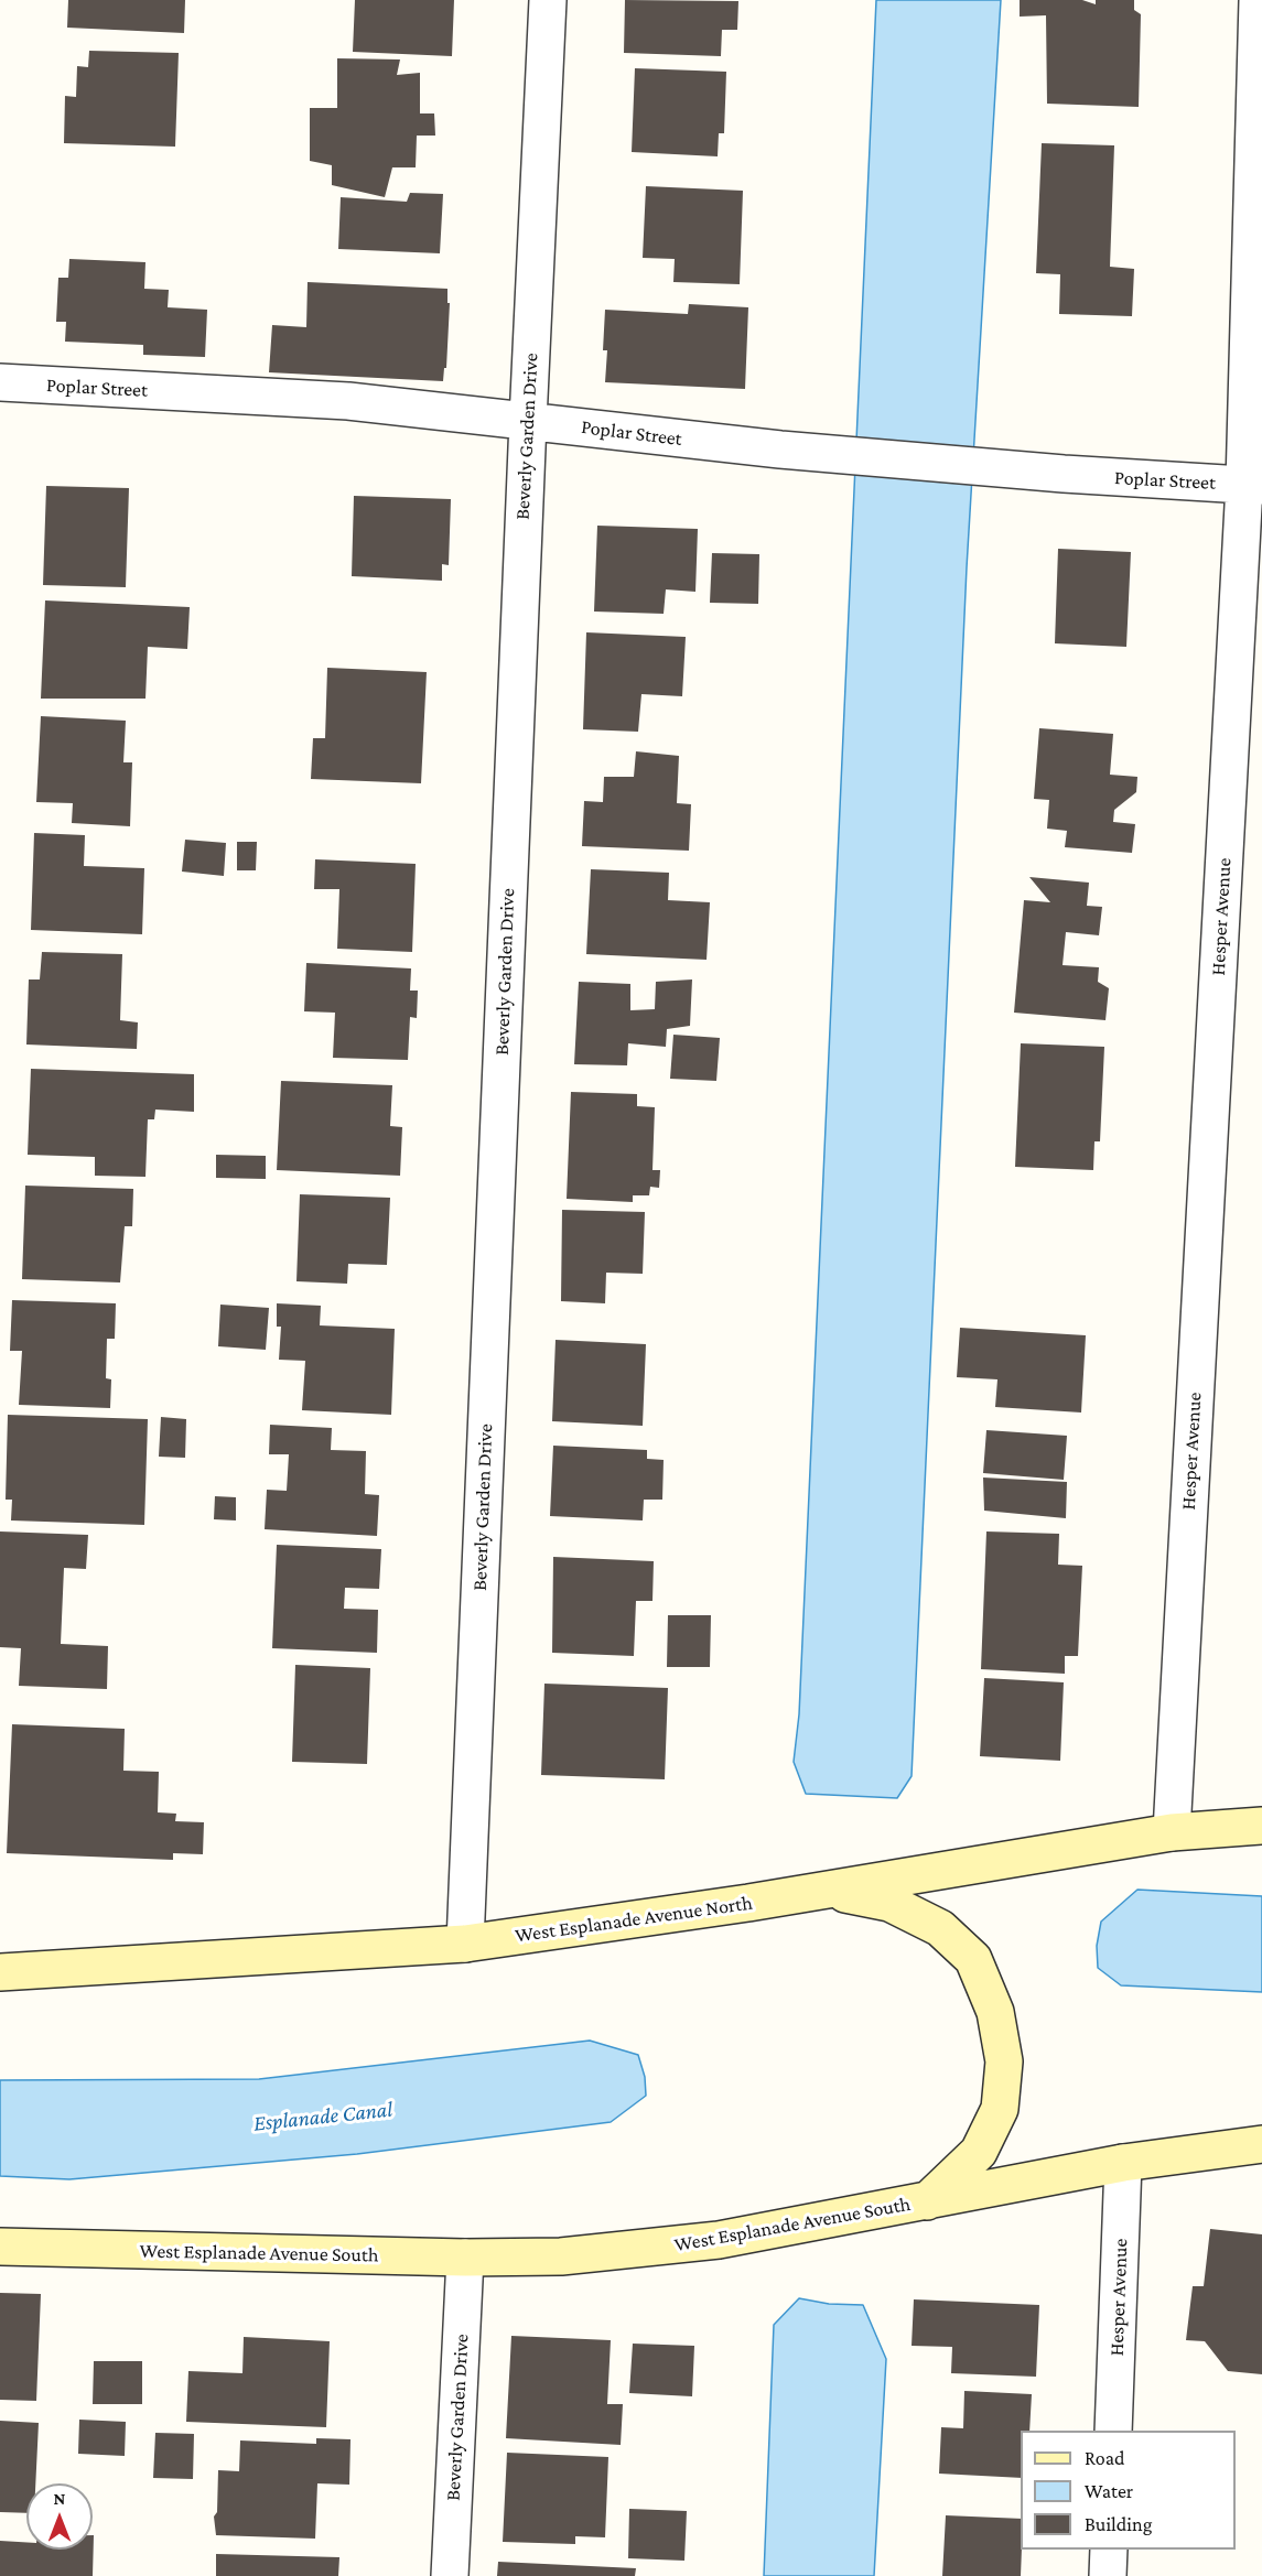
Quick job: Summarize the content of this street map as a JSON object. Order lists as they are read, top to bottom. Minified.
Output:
{"streets":{"main road":["West Esplanade Avenue North","West Esplanade Avenue South"],"street":["Poplar Street","Beverly Garden Drive","Hesper Avenue"]},"crossings":[["Poplar Street","Beverly Garden Drive"],["Poplar Street","Hesper Avenue"],["Beverly Garden Drive","West Esplanade Avenue North"],["Beverly Garden Drive","West Esplanade Avenue South"],["Hesper Avenue","West Esplanade Avenue North"],["Hesper Avenue","West Esplanade Avenue South"]],"water":["Esplanade Canal"],"legend":["Road","Water","Building"],"north":"top"}
